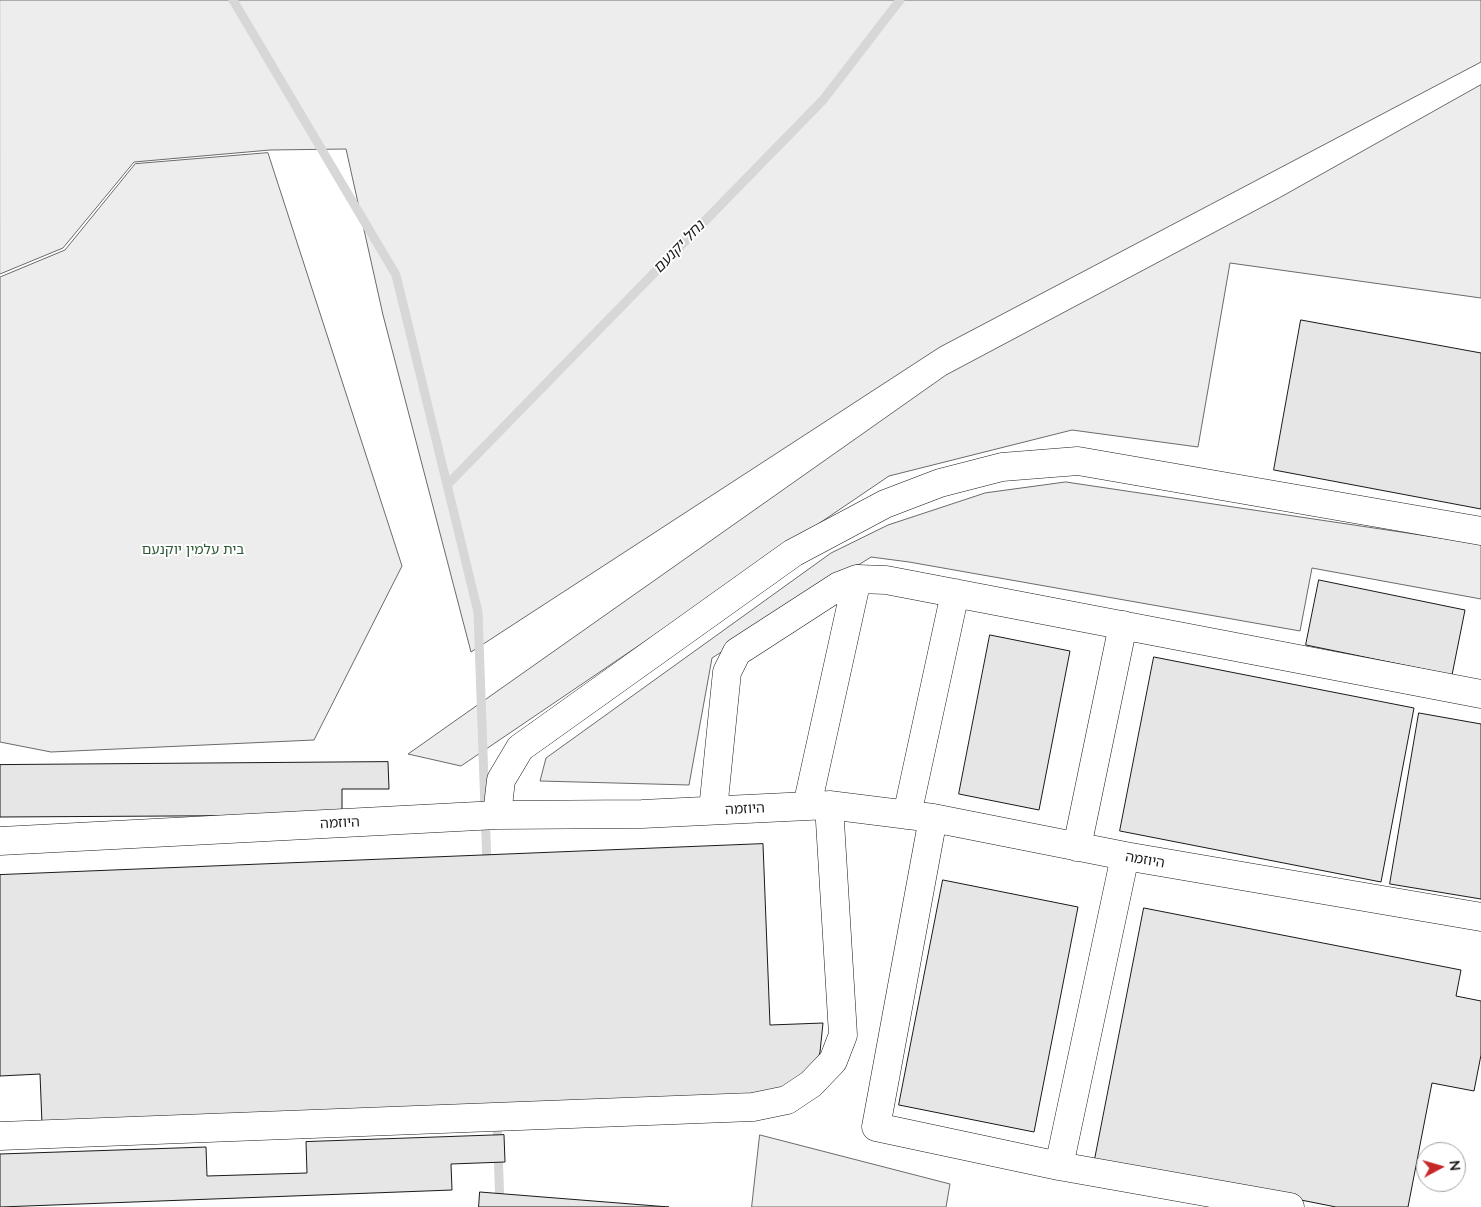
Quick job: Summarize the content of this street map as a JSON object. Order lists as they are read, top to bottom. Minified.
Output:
{"streets":{"street":["היוזמה"]},"water":["נחל יקנעם"],"parks":["בית עלמין יוקנעם"],"north":"right"}
